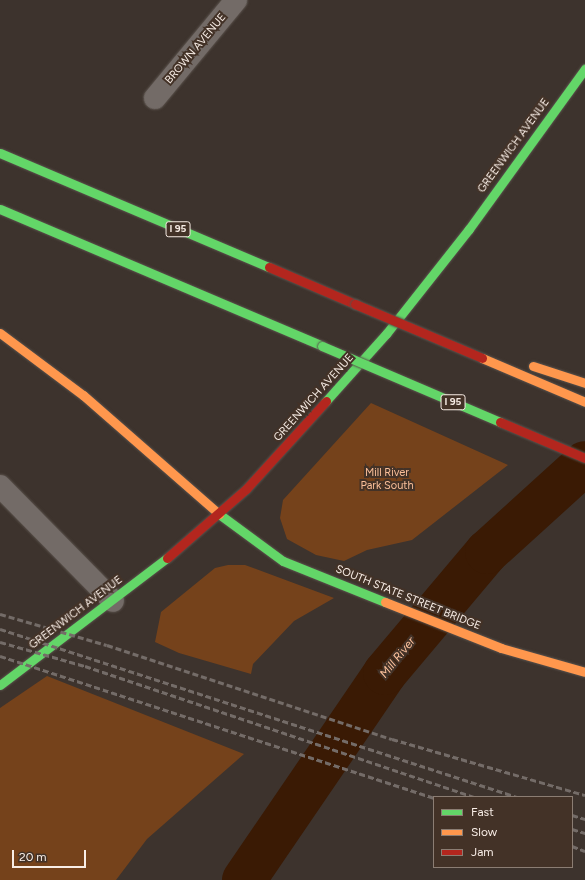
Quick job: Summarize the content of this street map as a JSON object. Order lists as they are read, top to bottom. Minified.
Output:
{"streets":{"main road":["GREENWICH AVENUE","I 95","SOUTH STATE STREET BRIDGE"],"street":["BROWN AVENUE"]},"crossings":[["GREENWICH AVENUE","SOUTH STATE STREET BRIDGE"]],"water":["Mill River"],"parks":["Mill River Park South"],"legend":["Fast","Slow","Jam"],"scale_bar":"20 m"}
